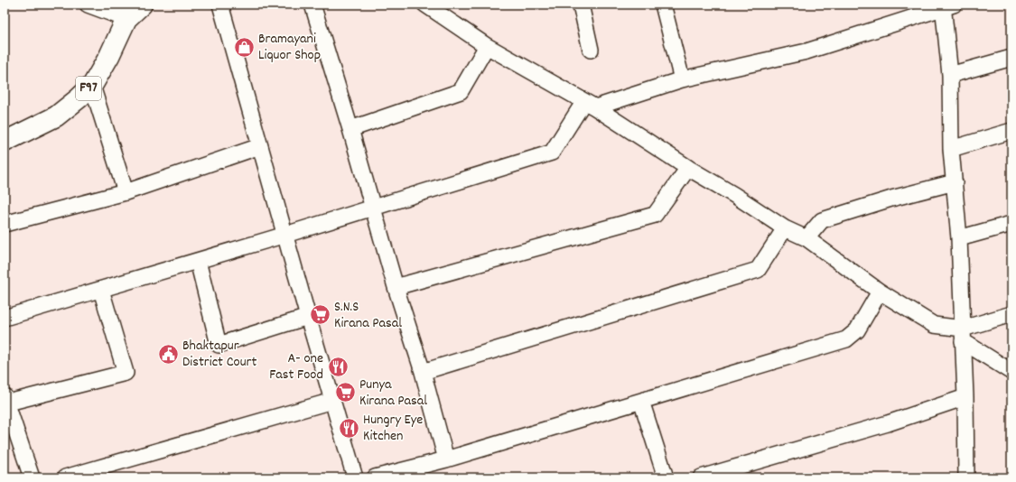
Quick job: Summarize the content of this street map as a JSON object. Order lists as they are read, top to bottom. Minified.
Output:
{"streets":{"main road":["F97"]},"places":{"shop":["Bramayani Liquor Shop"],"supermarket":["S.N.S Kirana Pasal","Punya Kirana Pasal"],"public building":["Bhaktapur District Court"],"restaurant":["A- one Fast Food","Hungry Eye Kitchen"]}}
